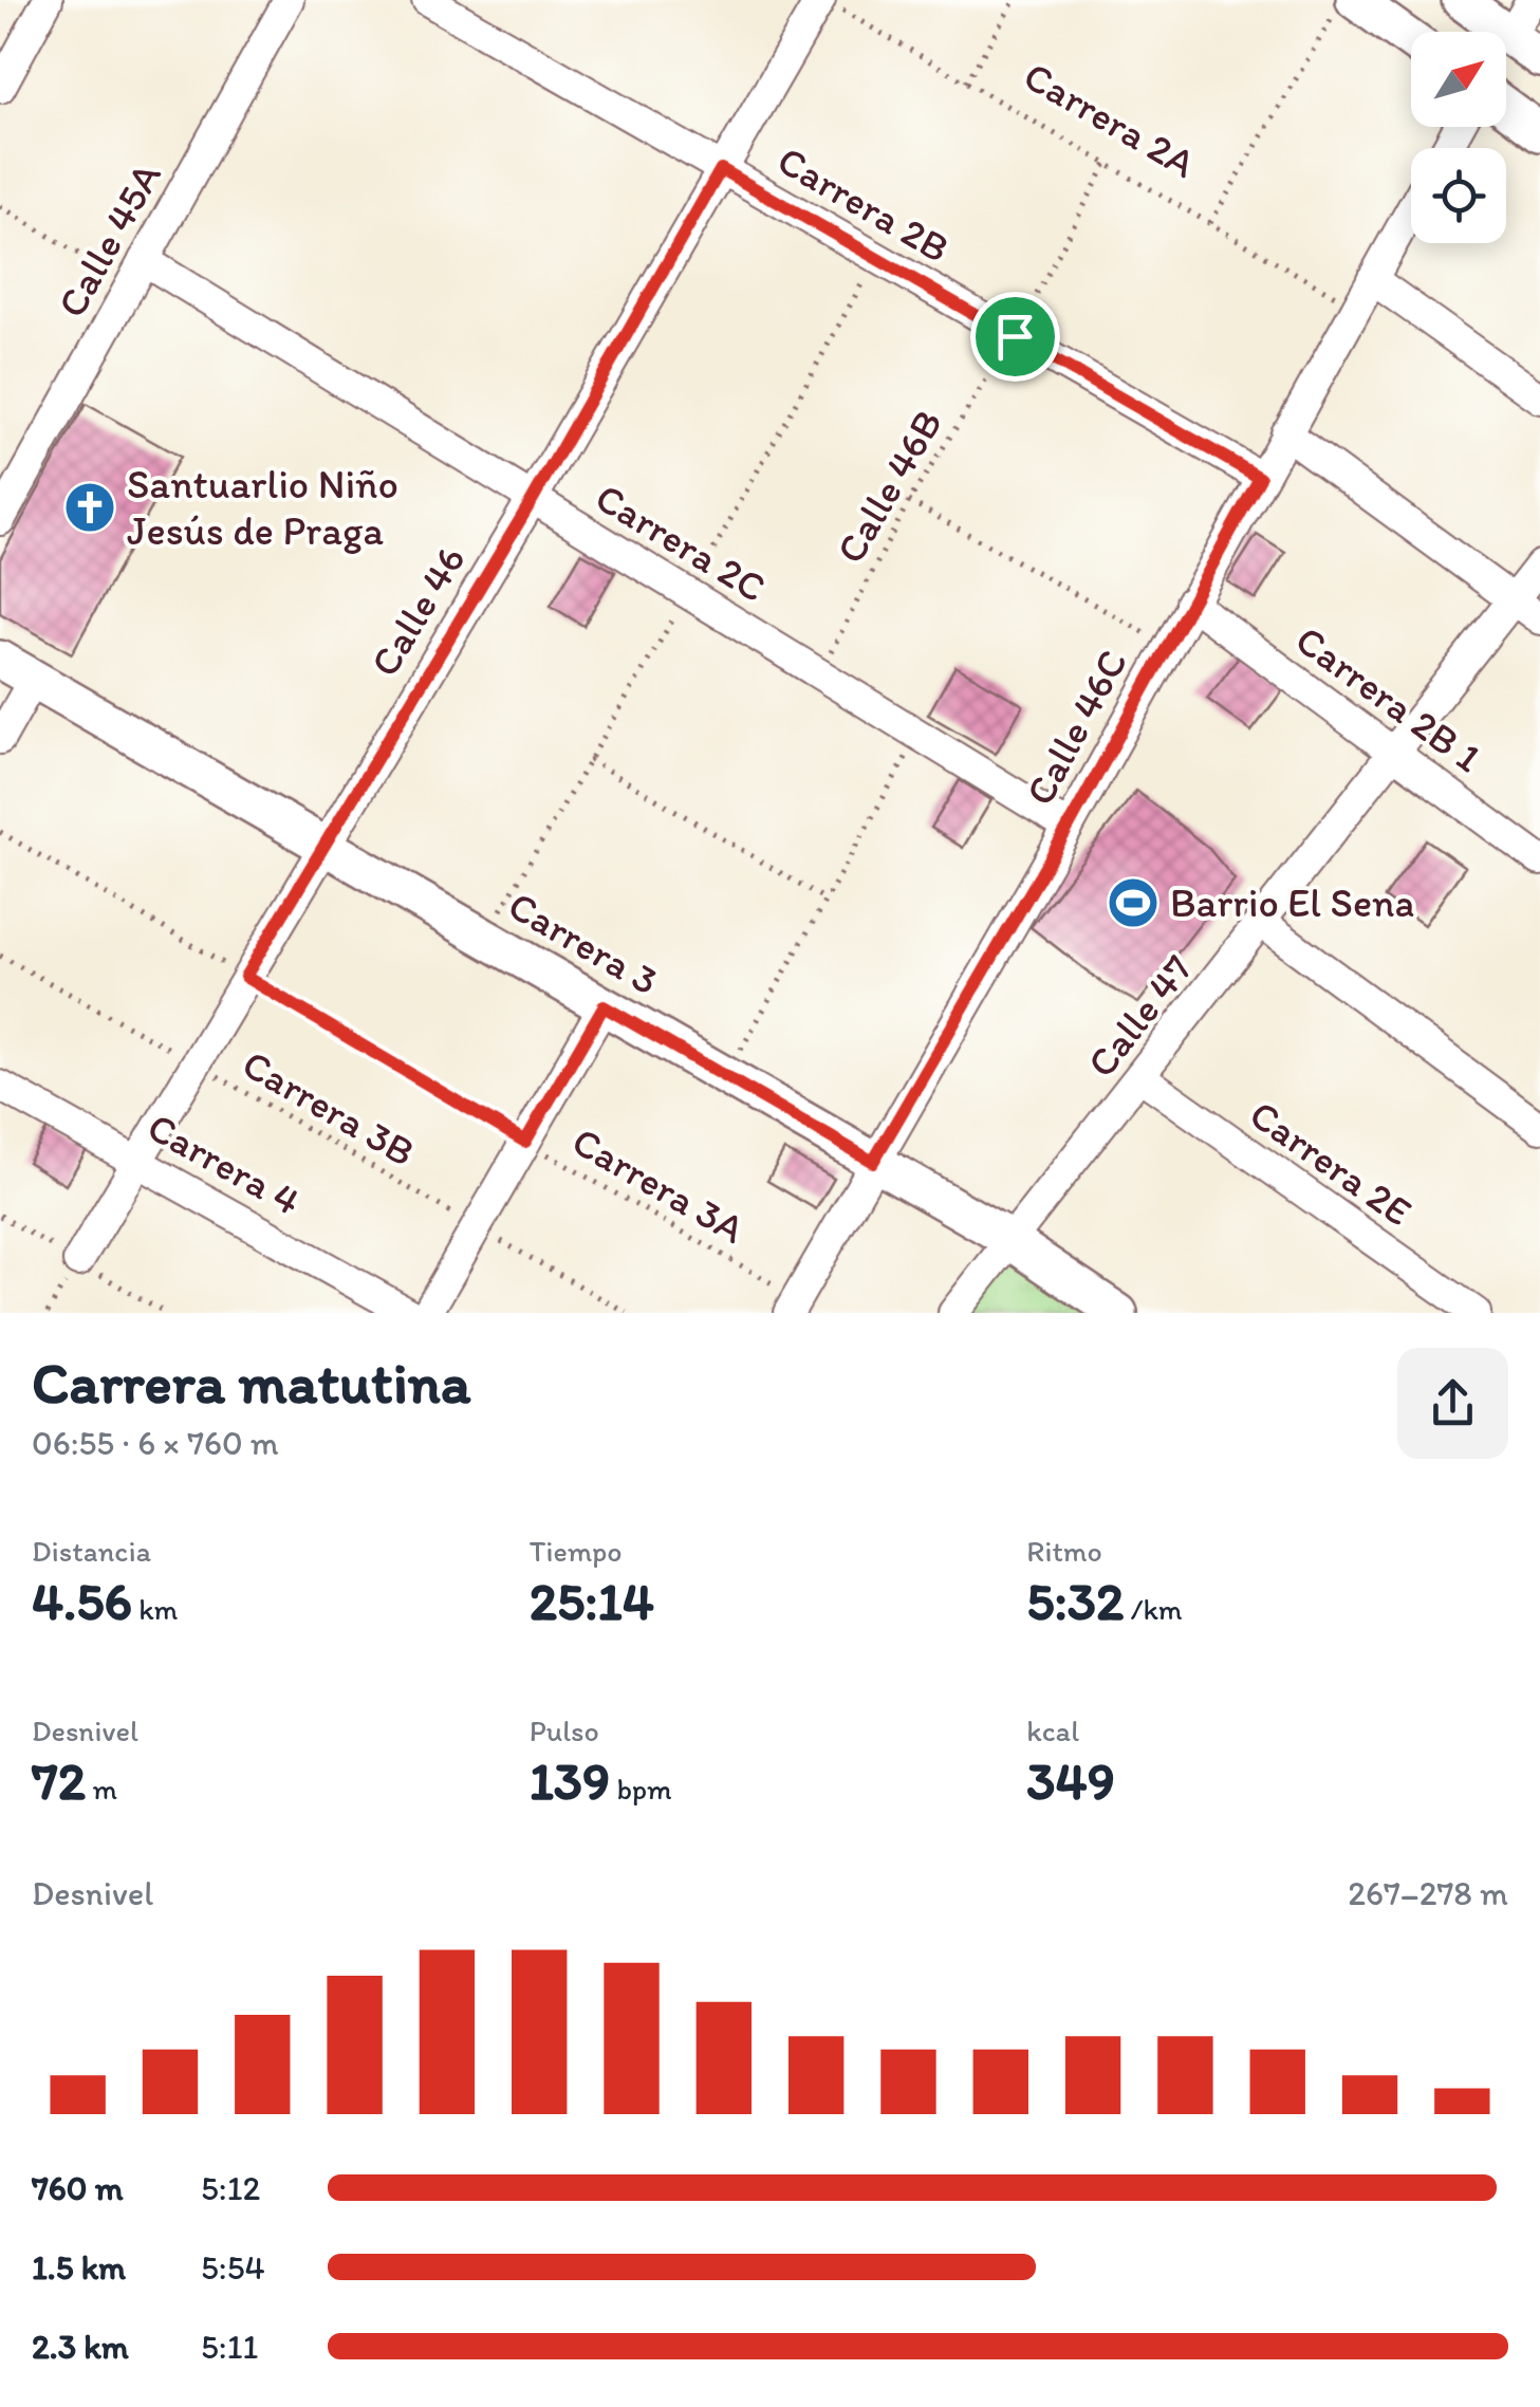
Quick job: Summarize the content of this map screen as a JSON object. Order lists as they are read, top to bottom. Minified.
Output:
{"streets":{"street":["Carrera 2B","Calle 45A","Carrera 2C","Calle 46","Carrera 2B 1","Calle 46C","Carrera 3","Calle 47","Carrera 2E","Carrera 4"],"path":["Carrera 2A","Calle 46B","Carrera 3B","Carrera 3A"]},"crossings":[["Carrera 2A","Calle 46B"],["Carrera 2A","Calle 46"],["Carrera 2A","Calle 46C"],["Carrera 2B","Calle 46B"],["Carrera 2B","Calle 46"],["Carrera 2B","Calle 46C"],["Calle 45A","Carrera 2C"],["Calle 46B","Carrera 2C"],["Carrera 2C","Calle 46"],["Carrera 2C","Calle 46C"],["Calle 46","Carrera 3"],["Calle 46","Carrera 3B"],["Calle 46","Carrera 4"],["Calle 46","Carrera 3A"],["Carrera 2B 1","Calle 46C"],["Carrera 2B 1","Calle 47"],["Calle 46C","Carrera 3"],["Calle 46C","Carrera 3A"],["Carrera 3","Calle 47"],["Calle 47","Carrera 2E"]],"places":{"church":["Santuarlio Niño Jesús de Praga"],"sports":["Barrio El Sena"]},"north":"top right","page":{"heading":["Carrera matutina","06:55 · 6 × 760 m"],"stats":[["Distancia","4.56 km"],["Tiempo","25:14"],["Ritmo","5:32 /km"],["Desnivel","72 m"],["Pulso","139 bpm"],["kcal","349"]],"chart":["Desnivel","267–278 m"],"list":[{"name":"760 m","note":"5:12"},{"name":"1.5 km","note":"5:54"},{"name":"2.3 km","note":"5:11"}]}}
